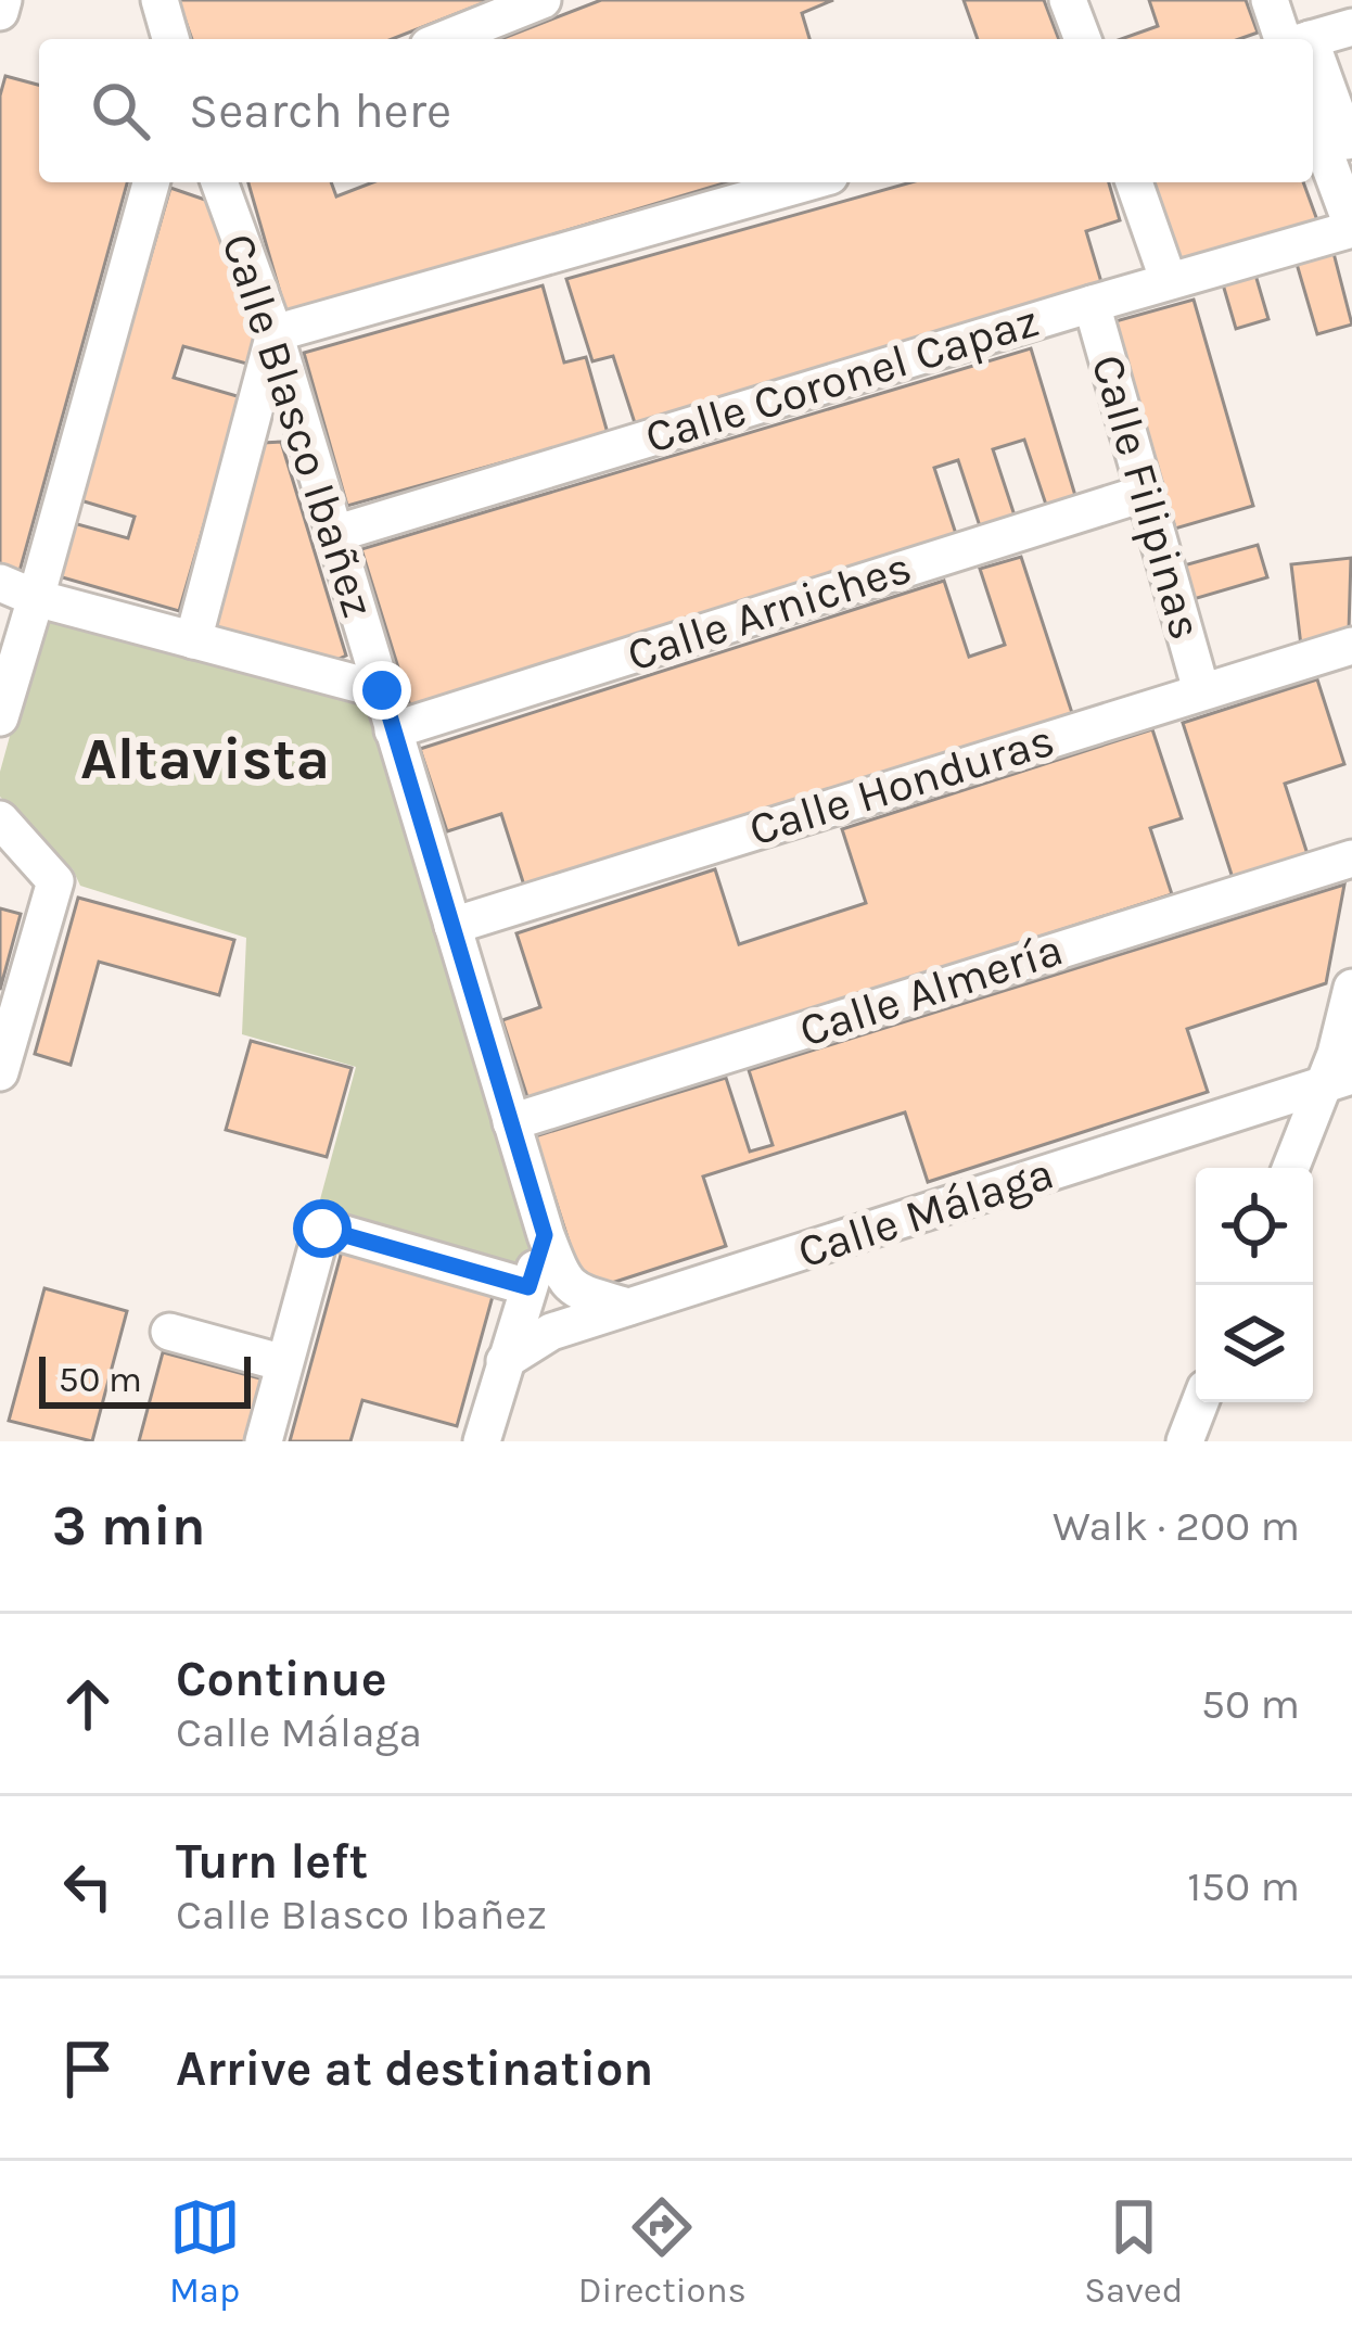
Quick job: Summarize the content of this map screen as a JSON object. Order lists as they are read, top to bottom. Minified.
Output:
{"streets":{"street":["Calle Coronel Capaz","Calle Blasco Ibañez","Calle Filipinas","Calle Arniches","Calle Honduras","Calle Almería","Calle Málaga"]},"crossings":[["Calle Coronel Capaz","Calle Blasco Ibañez"],["Calle Coronel Capaz","Calle Filipinas"],["Calle Blasco Ibañez","Calle Arniches"],["Calle Blasco Ibañez","Calle Honduras"],["Calle Blasco Ibañez","Calle Almería"],["Calle Blasco Ibañez","Calle Málaga"],["Calle Filipinas","Calle Arniches"],["Calle Filipinas","Calle Honduras"]],"districts":["Altavista"],"scale_bar":"50 m","page":{"search":"Search here","scale":"50 m","heading":["3 min","Walk · 200 m"],"list":[["Continue","Calle Málaga","50 m"],["Turn left","Calle Blasco Ibañez","150 m"],"Arrive at destination"],"nav":["Map","Directions","Saved"]}}
